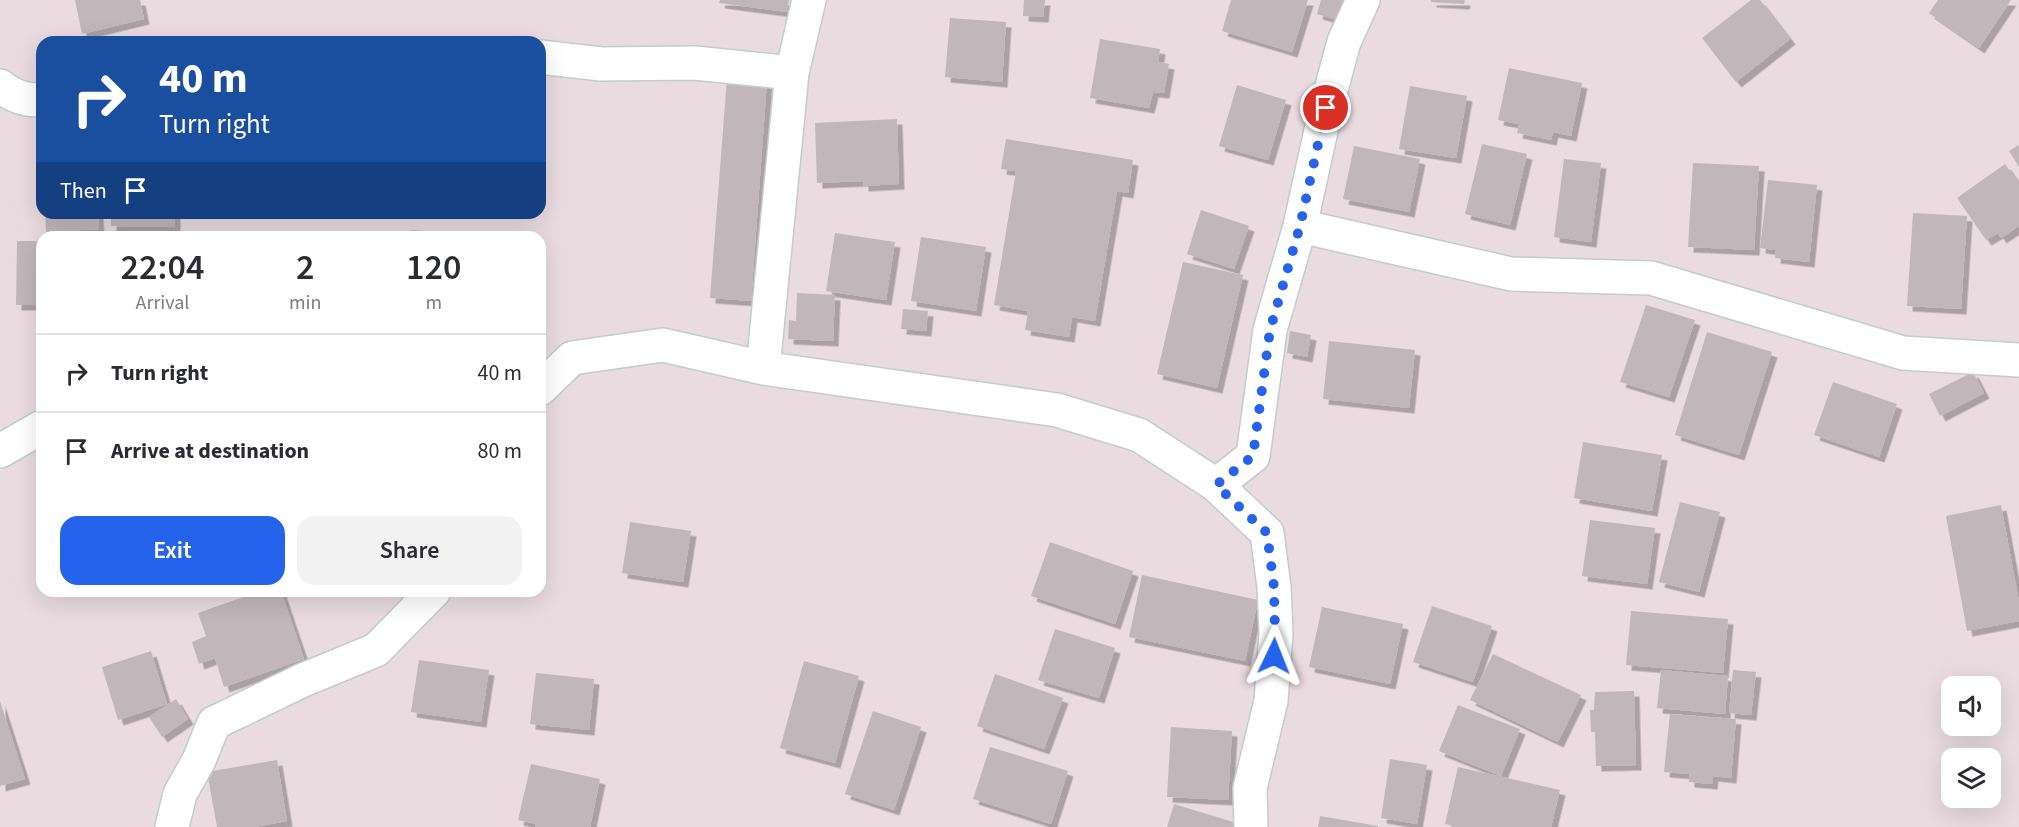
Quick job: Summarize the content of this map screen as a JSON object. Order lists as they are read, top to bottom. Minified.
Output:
{"page":{"turn":["40 m","Turn right"],"then":"Then","eta":["22:04","Arrival","2","min","120","m"],"list":[{"name":"Turn right","value":"40 m"},{"name":"Arrive at destination","value":"80 m"}],"buttons":["Exit","Share"]}}
